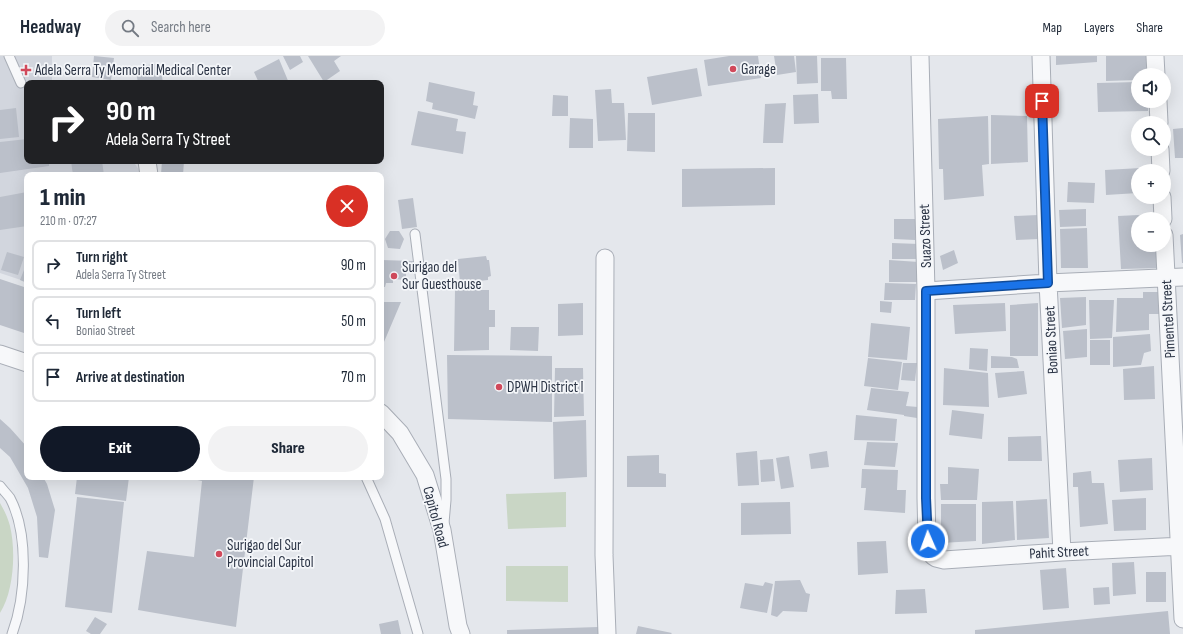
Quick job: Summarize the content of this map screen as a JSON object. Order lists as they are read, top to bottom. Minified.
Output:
{"streets":{"street":["Suazo Street","Pimentel Street","Boniao Street","Capitol Road","Pahit Street"]},"crossings":[["Suazo Street","Pahit Street"],["Pimentel Street","Pahit Street"],["Boniao Street","Pahit Street"]],"places":{"other":["Garage","Surigao del Sur Guesthouse","DPWH District I","Surigao del Sur Provincial Capitol"],"health":["Adela Serra Ty Memorial Medical Center"]},"page":{"header":"Headway","search":"Search here","nav":["Map","Layers","Share"],"map_buttons":["+","−"],"turn":["90 m","Adela Serra Ty Street"],"heading":["1 min","210 m · 07:27"],"list":[{"name":"Turn right","note":"Adela Serra Ty Street","value":"90 m"},{"name":"Turn left","note":"Boniao Street","value":"50 m"},{"name":"Arrive at destination","value":"70 m"}],"buttons":["Exit","Share"]}}
